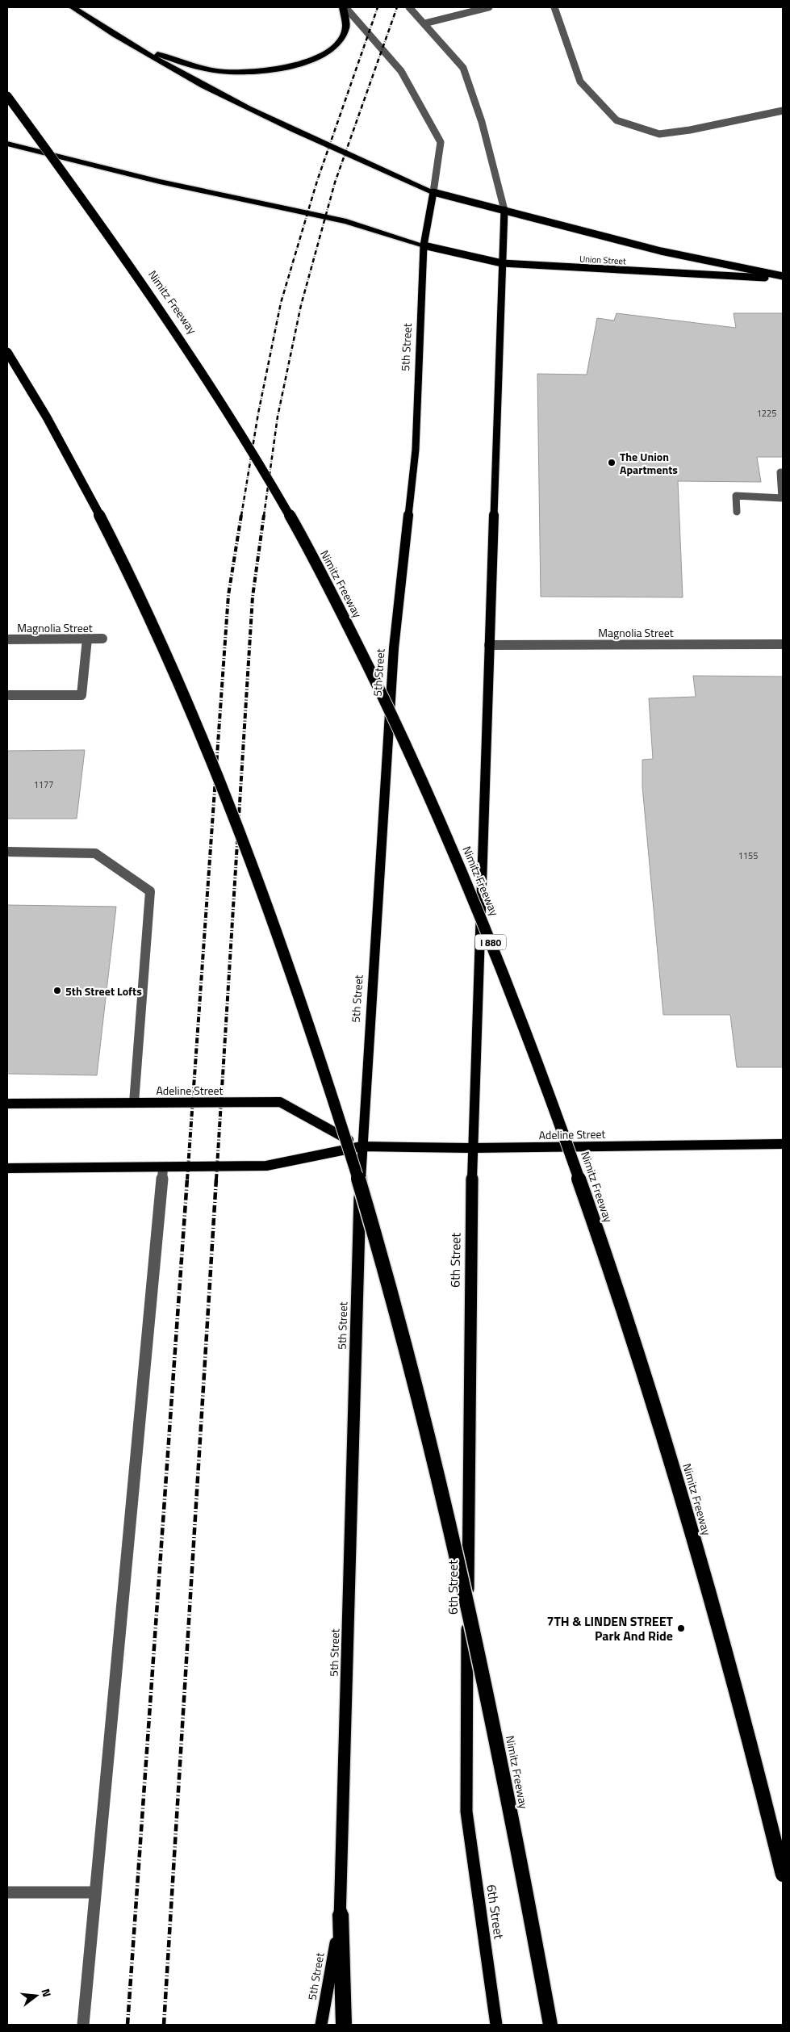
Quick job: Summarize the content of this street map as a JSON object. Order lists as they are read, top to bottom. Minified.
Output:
{"streets":{"highway":["Nimitz Freeway","I 880"],"main road":["Union Street","5th Street","Adeline Street","6th Street"],"street":["Magnolia Street"]},"crossings":[["Union Street","5th Street"],["5th Street","Adeline Street"],["Adeline Street","6th Street"]],"places":["The Union Apartments","5th Street Lofts","7TH & LINDEN STREET Park And Ride"],"house_numbers":["1225","1177","1155"],"north":"right"}
